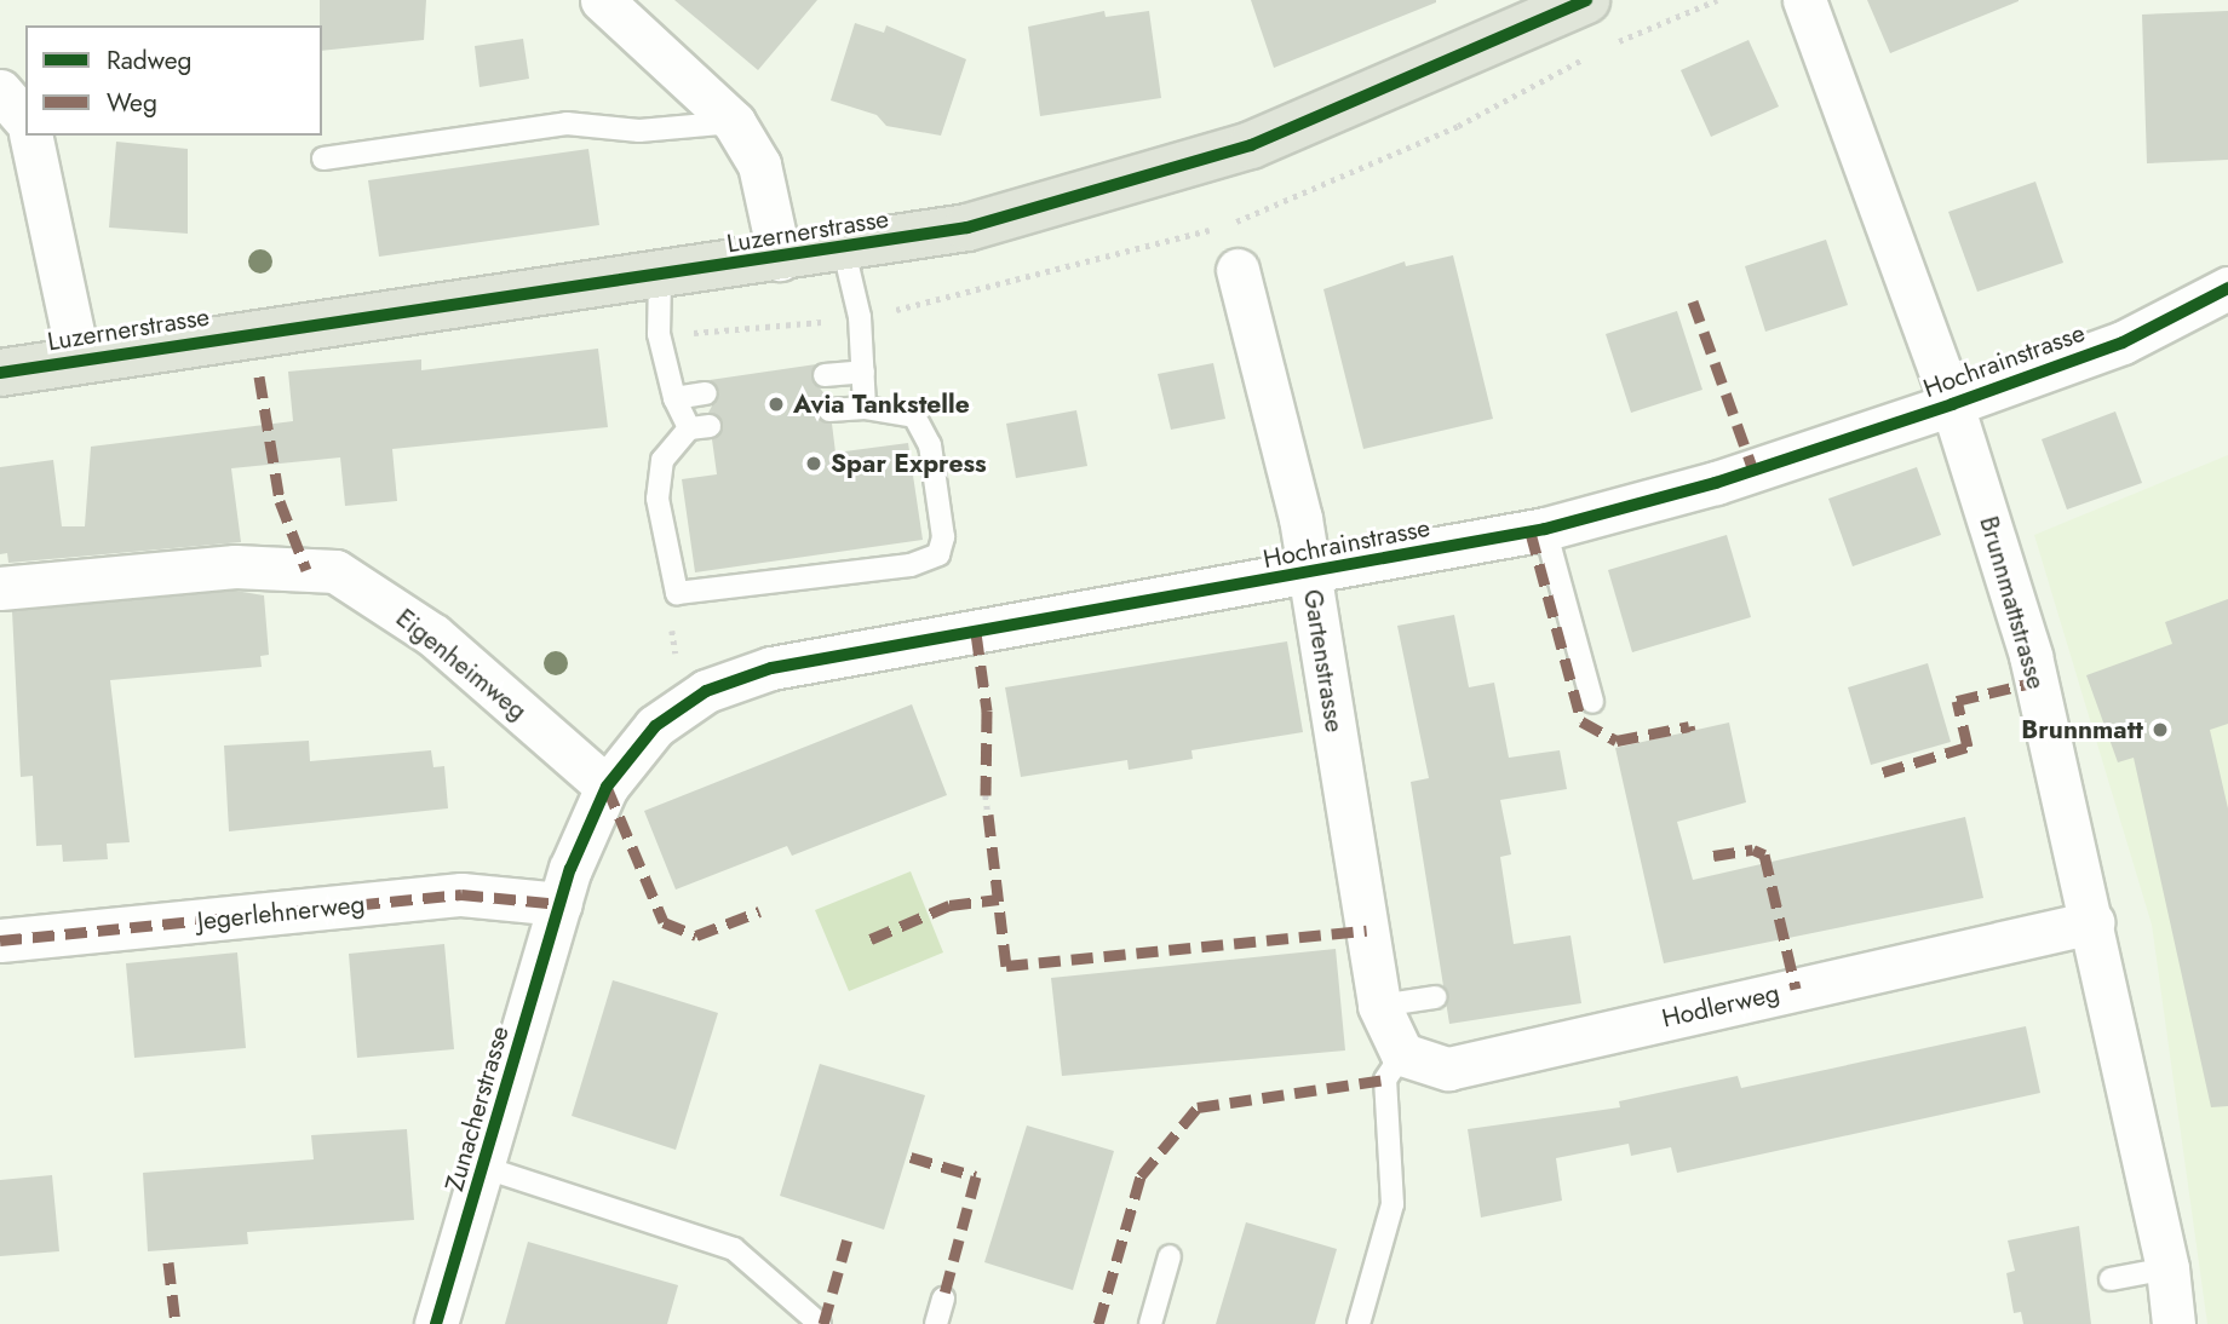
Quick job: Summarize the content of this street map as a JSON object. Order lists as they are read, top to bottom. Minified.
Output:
{"streets":{"main road":["Luzernerstrasse"],"street":["Hochrainstrasse","Brunnmattstrasse","Gartenstrasse","Eigenheimweg","Jegerlehnerweg","Hodlerweg","Zunacherstrasse"]},"crossings":[["Hochrainstrasse","Brunnmattstrasse"],["Hochrainstrasse","Gartenstrasse"],["Hochrainstrasse","Eigenheimweg"],["Hochrainstrasse","Jegerlehnerweg"],["Hochrainstrasse","Zunacherstrasse"],["Brunnmattstrasse","Hodlerweg"],["Jegerlehnerweg","Zunacherstrasse"]],"places":["Avia Tankstelle","Spar Express","Brunnmatt"],"legend":["Radweg","Weg"]}
